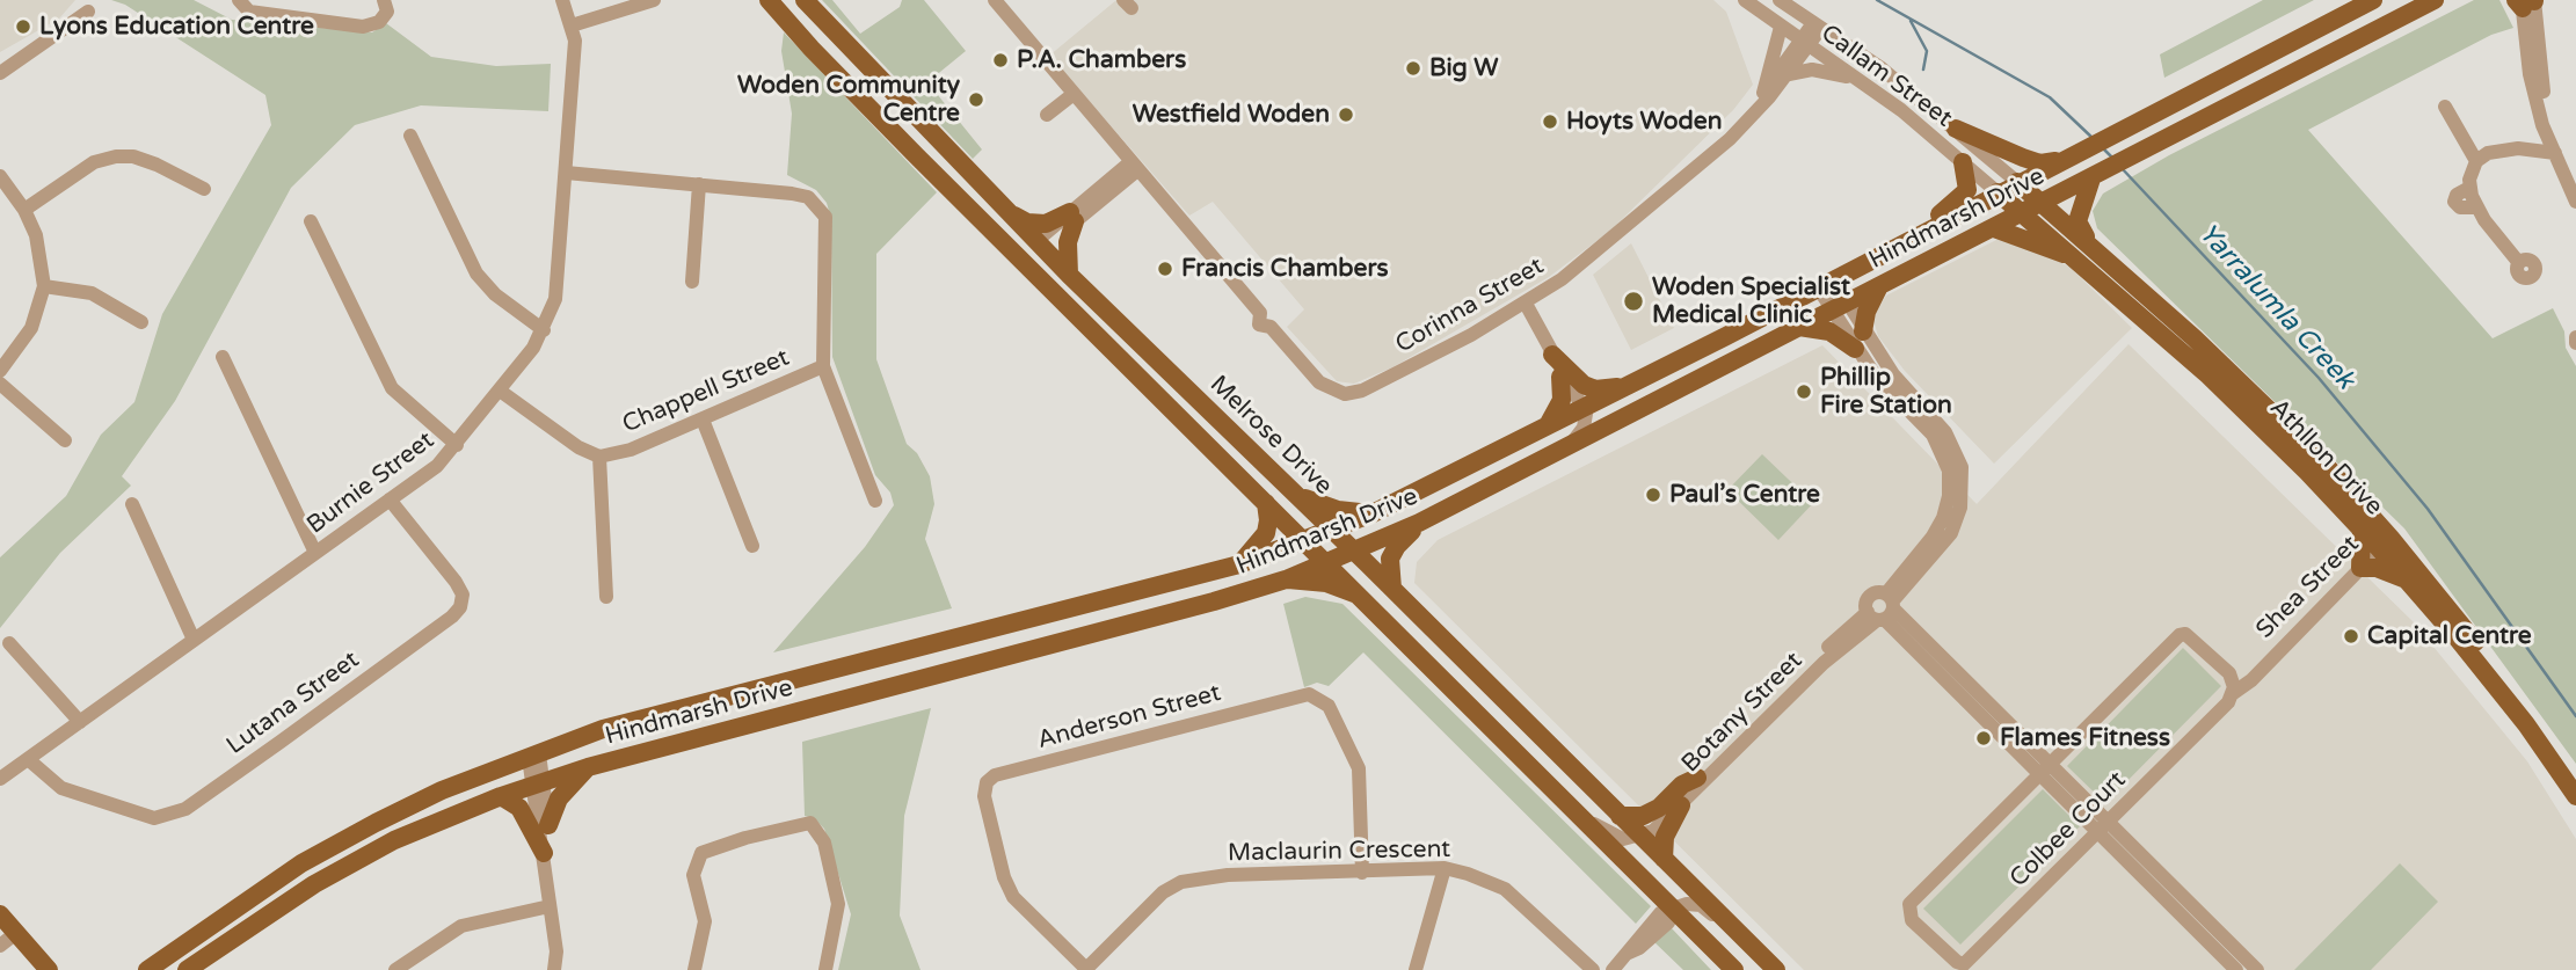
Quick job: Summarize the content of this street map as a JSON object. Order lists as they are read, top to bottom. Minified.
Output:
{"streets":{"main road":["Hindmarsh Drive","Melrose Drive","Athllon Drive"],"street":["Callam Street","Corinna Street","Chappell Street","Burnie Street","Shea Street","Lutana Street","Botany Street","Anderson Street","Colbee Court","Maclaurin Crescent"]},"crossings":[["Callam Street","Hindmarsh Drive"],["Callam Street","Corinna Street"],["Callam Street","Athllon Drive"],["Hindmarsh Drive","Melrose Drive"],["Hindmarsh Drive","Athllon Drive"],["Hindmarsh Drive","Botany Street"],["Chappell Street","Burnie Street"],["Melrose Drive","Botany Street"],["Athllon Drive","Shea Street"],["Burnie Street","Lutana Street"],["Shea Street","Colbee Court"],["Anderson Street","Maclaurin Crescent"]],"water":["Yarralumla Creek"],"places":["Lyons Education Centre","P.A. Chambers","Big W","Woden Community Centre","Westfield Woden","Hoyts Woden","Francis Chambers","Woden Specialist Medical Clinic","Phillip Fire Station","Paul’s Centre","Capital Centre","Flames Fitness"]}
